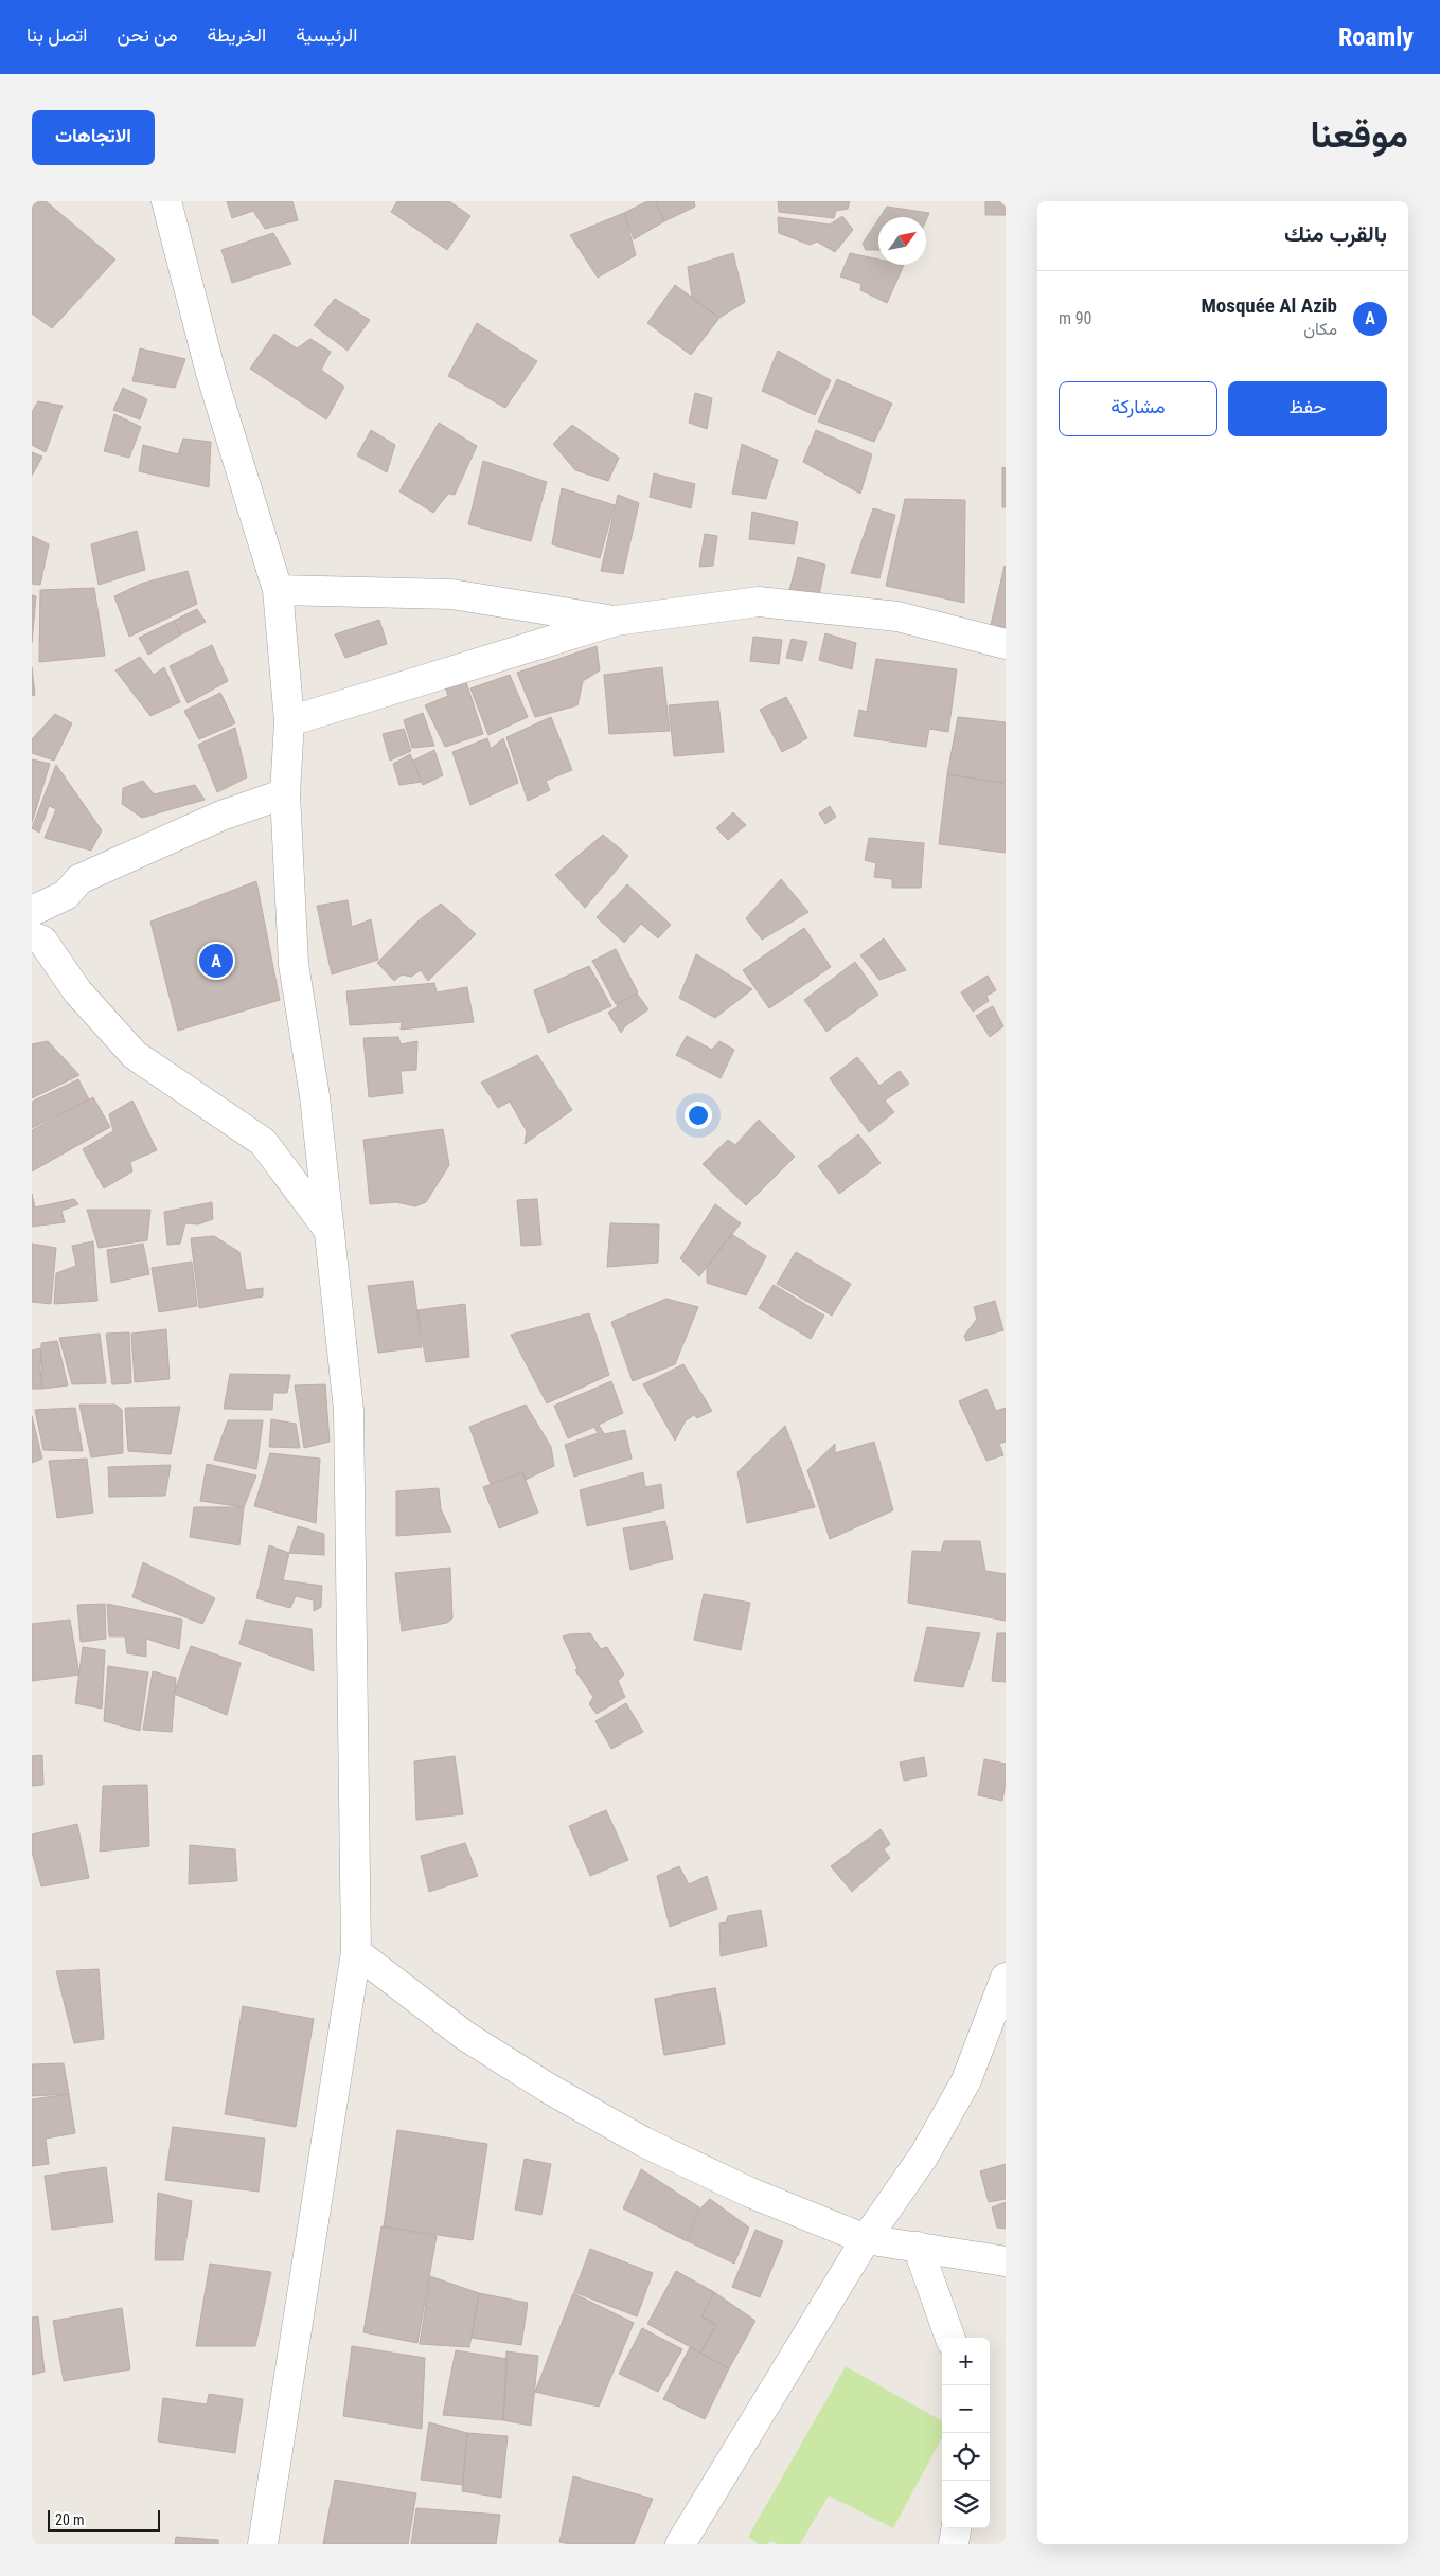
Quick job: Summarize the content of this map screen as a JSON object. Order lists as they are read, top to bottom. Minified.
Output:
{"scale_bar":"20 m","north":"top right","page":{"header":"Roamly","nav":["الرئيسية","الخريطة","من نحن","اتصل بنا"],"title":"موقعنا","buttons":["الاتجاهات",["حفظ","مشاركة"]],"heading":"بالقرب منك","list":[{"mark":"A","name":"Mosquée Al Azib","note":"مكان","value":"90 m"}],"pins":"A","map_buttons":["+","−"],"scale":"20 m"}}
